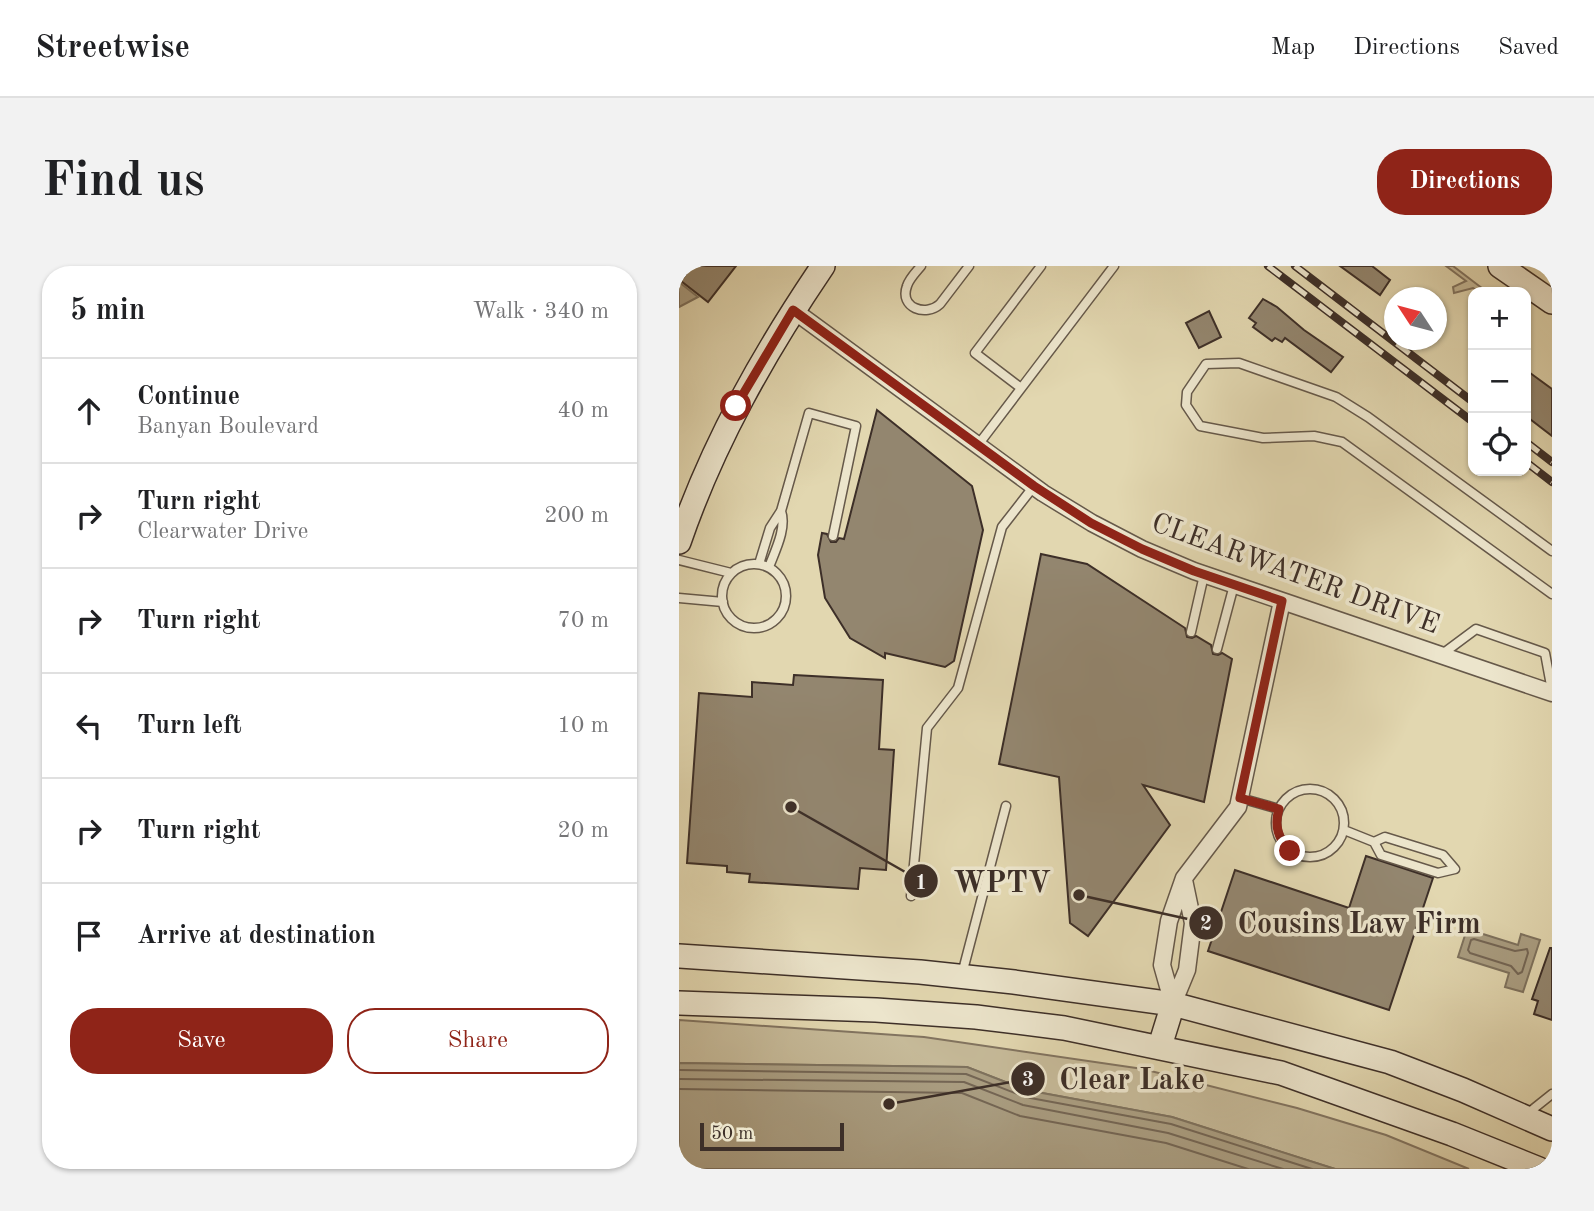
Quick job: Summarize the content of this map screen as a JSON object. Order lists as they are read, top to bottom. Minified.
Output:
{"streets":{"street":["CLEARWATER DRIVE"]},"places":["WPTV","Cousins Law Firm","Clear Lake"],"scale_bar":"50 m","north":"top left","page":{"header":"Streetwise","nav":["Map","Directions","Saved"],"buttons":["Directions",["Save","Share"]],"title":"Find us","heading":["5 min","Walk · 340 m"],"map_buttons":["+","−"],"list":[["Continue","Banyan Boulevard","40 m"],["Turn right","Clearwater Drive","200 m"],["Turn right","70 m"],["Turn left","10 m"],["Turn right","20 m"],"Arrive at destination"],"scale":"50 m"}}
